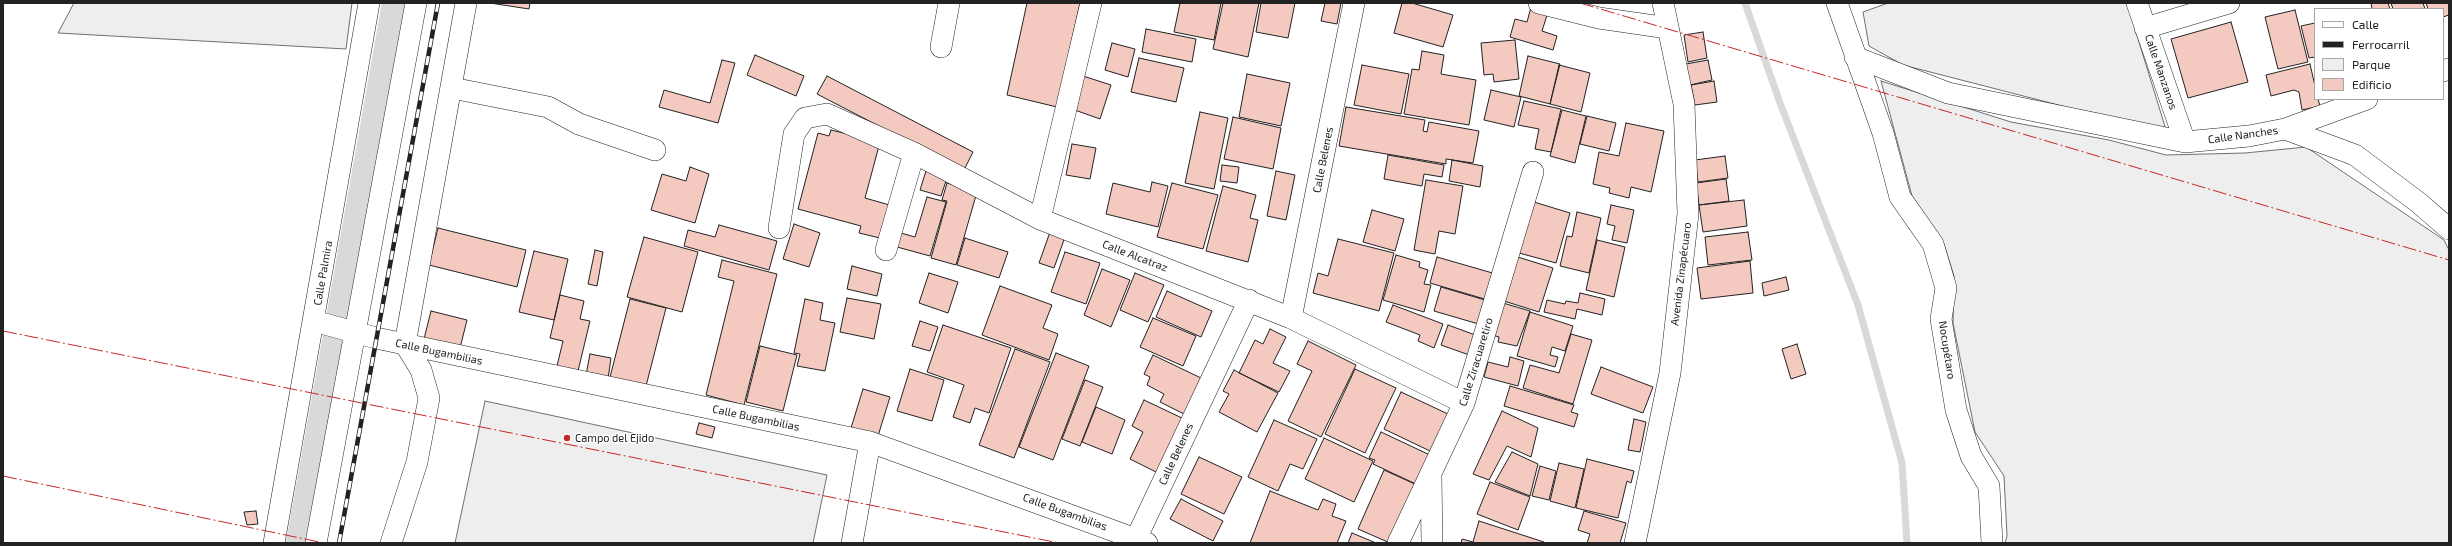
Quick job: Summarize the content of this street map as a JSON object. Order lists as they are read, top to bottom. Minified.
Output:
{"streets":{"street":["Calle Manzanos","Calle Nanches","Calle Belenes","Calle Alcatraz","Calle Palmira","Avenida Zinapécuaro","Nocupétaro","Calle Bugambilias","Calle Ziracuaretiro"]},"crossings":[["Calle Manzanos","Calle Nanches"],["Calle Nanches","Nocupétaro"],["Calle Belenes","Calle Alcatraz"],["Calle Belenes","Calle Bugambilias"],["Calle Alcatraz","Calle Ziracuaretiro"],["Calle Palmira","Calle Bugambilias"]],"places":["Campo del Ejido"],"legend":["Calle","Ferrocarril","Parque","Edificio"]}
